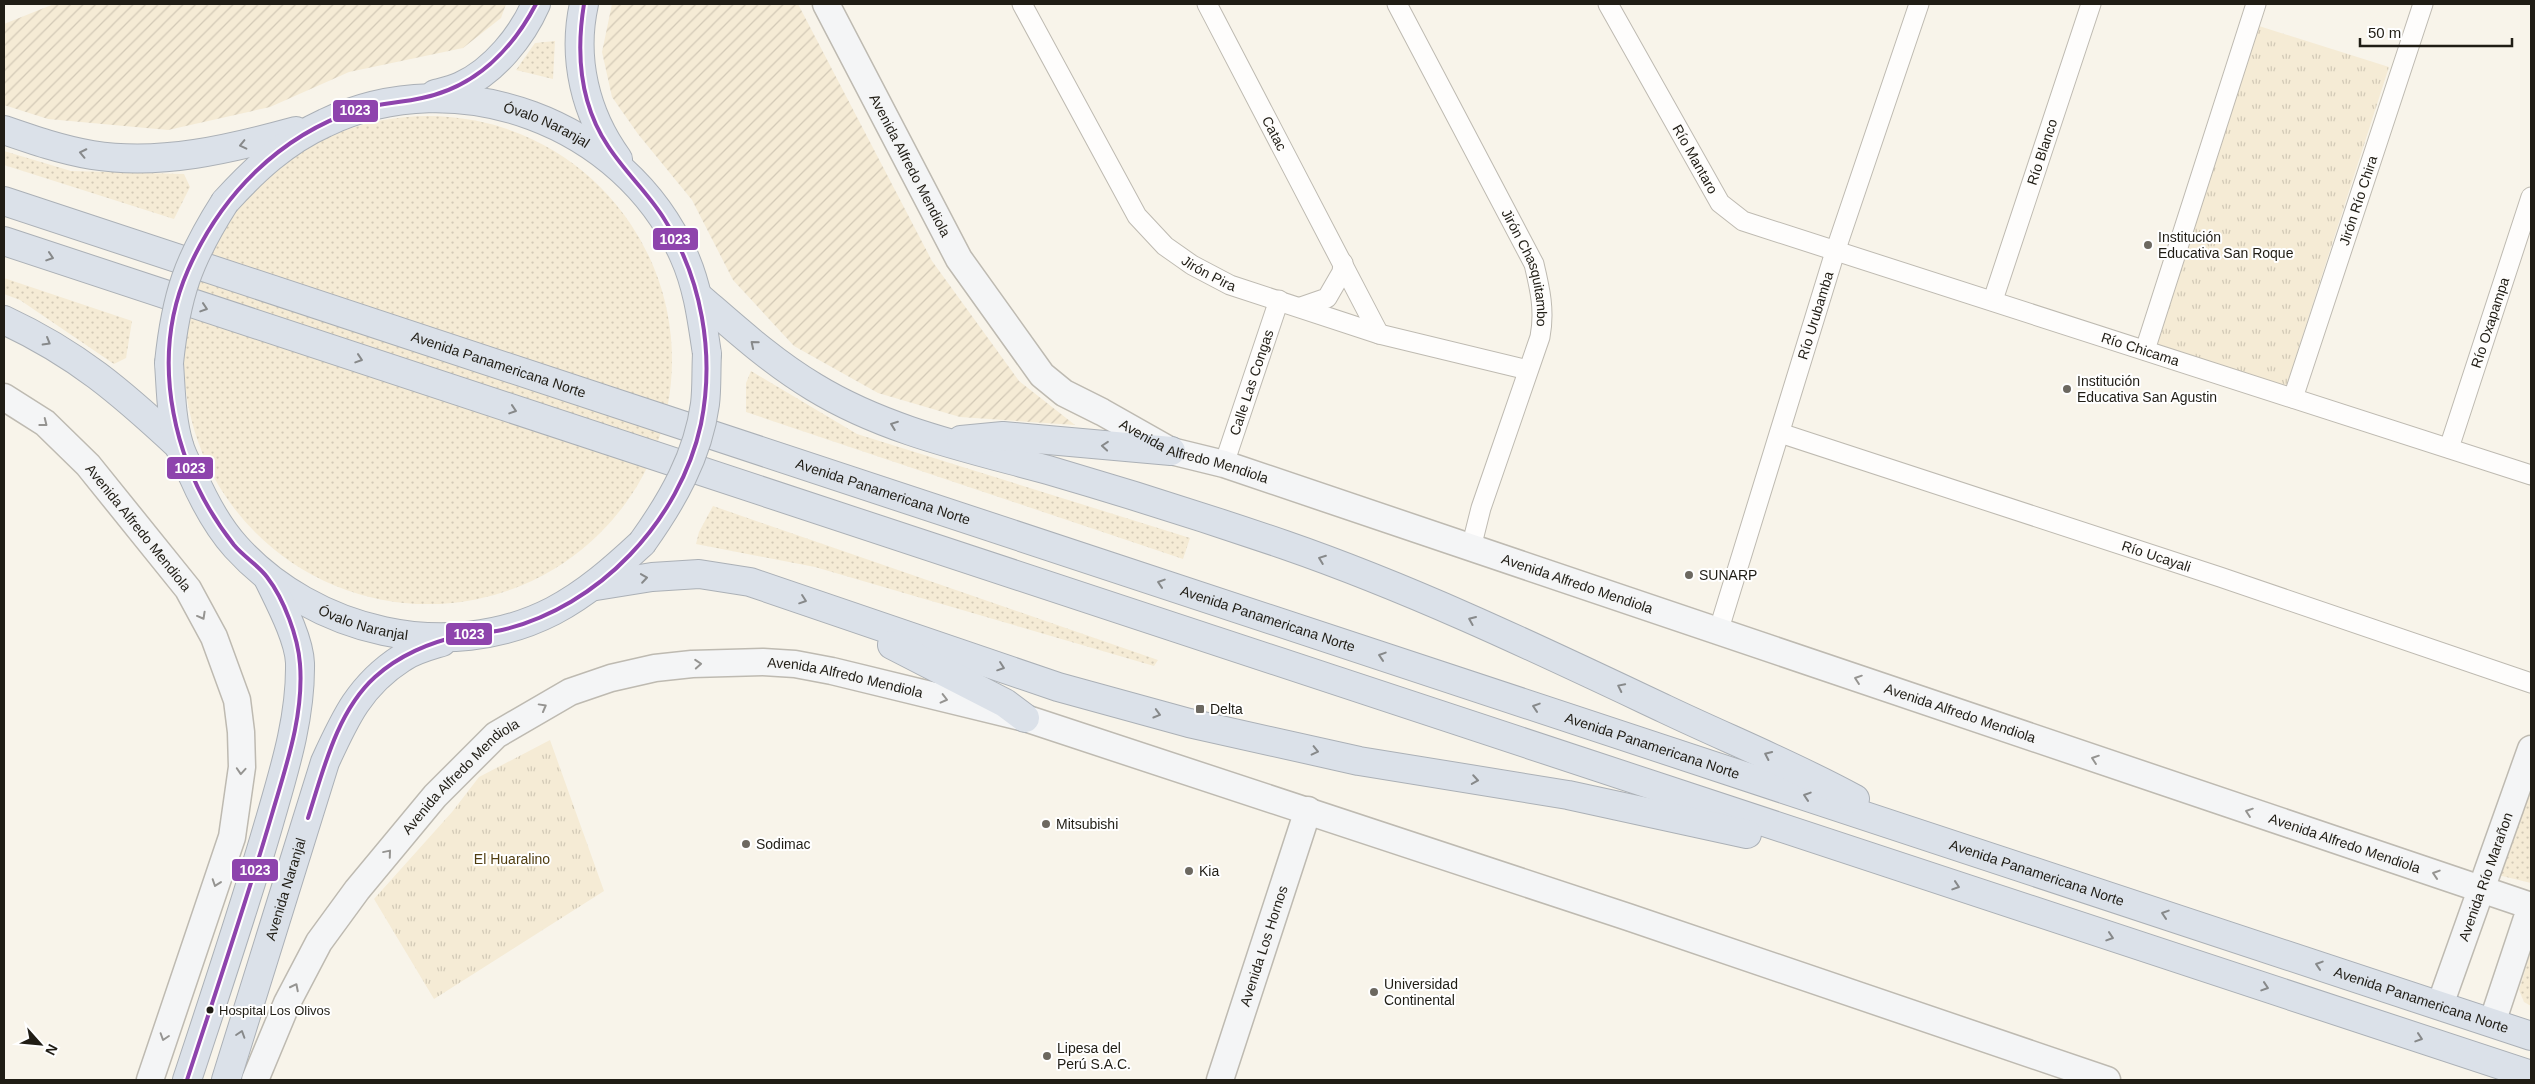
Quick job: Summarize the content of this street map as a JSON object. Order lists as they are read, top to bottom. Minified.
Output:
{"streets":{"highway":["Óvalo Naranjal","Avenida Panamericana Norte","Avenida Naranjal"],"main road":["Avenida Alfredo Mendiola","Avenida Río Marañon","Avenida Los Hornos"],"street":["Catac","Río Blanco","Río Mantaro","Jirón Río Chira","Jirón Chasquitambo","Jirón Pira","Río Urubamba","Río Oxapampa","Río Chicama","Calle Las Congas","Río Ucayali"]},"crossings":[["Óvalo Naranjal","Avenida Naranjal"],["Catac","Jirón Pira"],["Río Blanco","Río Chicama"],["Río Mantaro","Río Urubamba"],["Río Mantaro","Río Chicama"],["Avenida Alfredo Mendiola","Jirón Chasquitambo"],["Avenida Alfredo Mendiola","Río Urubamba"],["Avenida Alfredo Mendiola","Calle Las Congas"],["Avenida Alfredo Mendiola","Avenida Río Marañon"],["Avenida Alfredo Mendiola","Avenida Los Hornos"],["Jirón Río Chira","Río Chicama"],["Jirón Chasquitambo","Jirón Pira"],["Jirón Pira","Calle Las Congas"],["Río Urubamba","Río Chicama"],["Río Urubamba","Río Ucayali"],["Río Oxapampa","Río Chicama"],["Avenida Panamericana Norte","Avenida Río Marañon"]],"parks":["El Huaralino"],"places":{"other":["Institución Educativa San Roque","Institución Educativa San Agustin","SUNARP","Mitsubishi","Sodimac","Kia","Universidad Continental","Hospital Los Olivos","Lipesa del Perú S.A.C."],"transit":["Delta"]},"lines":["transit line 1023"],"scale_bar":"50 m","north":"bottom right"}
